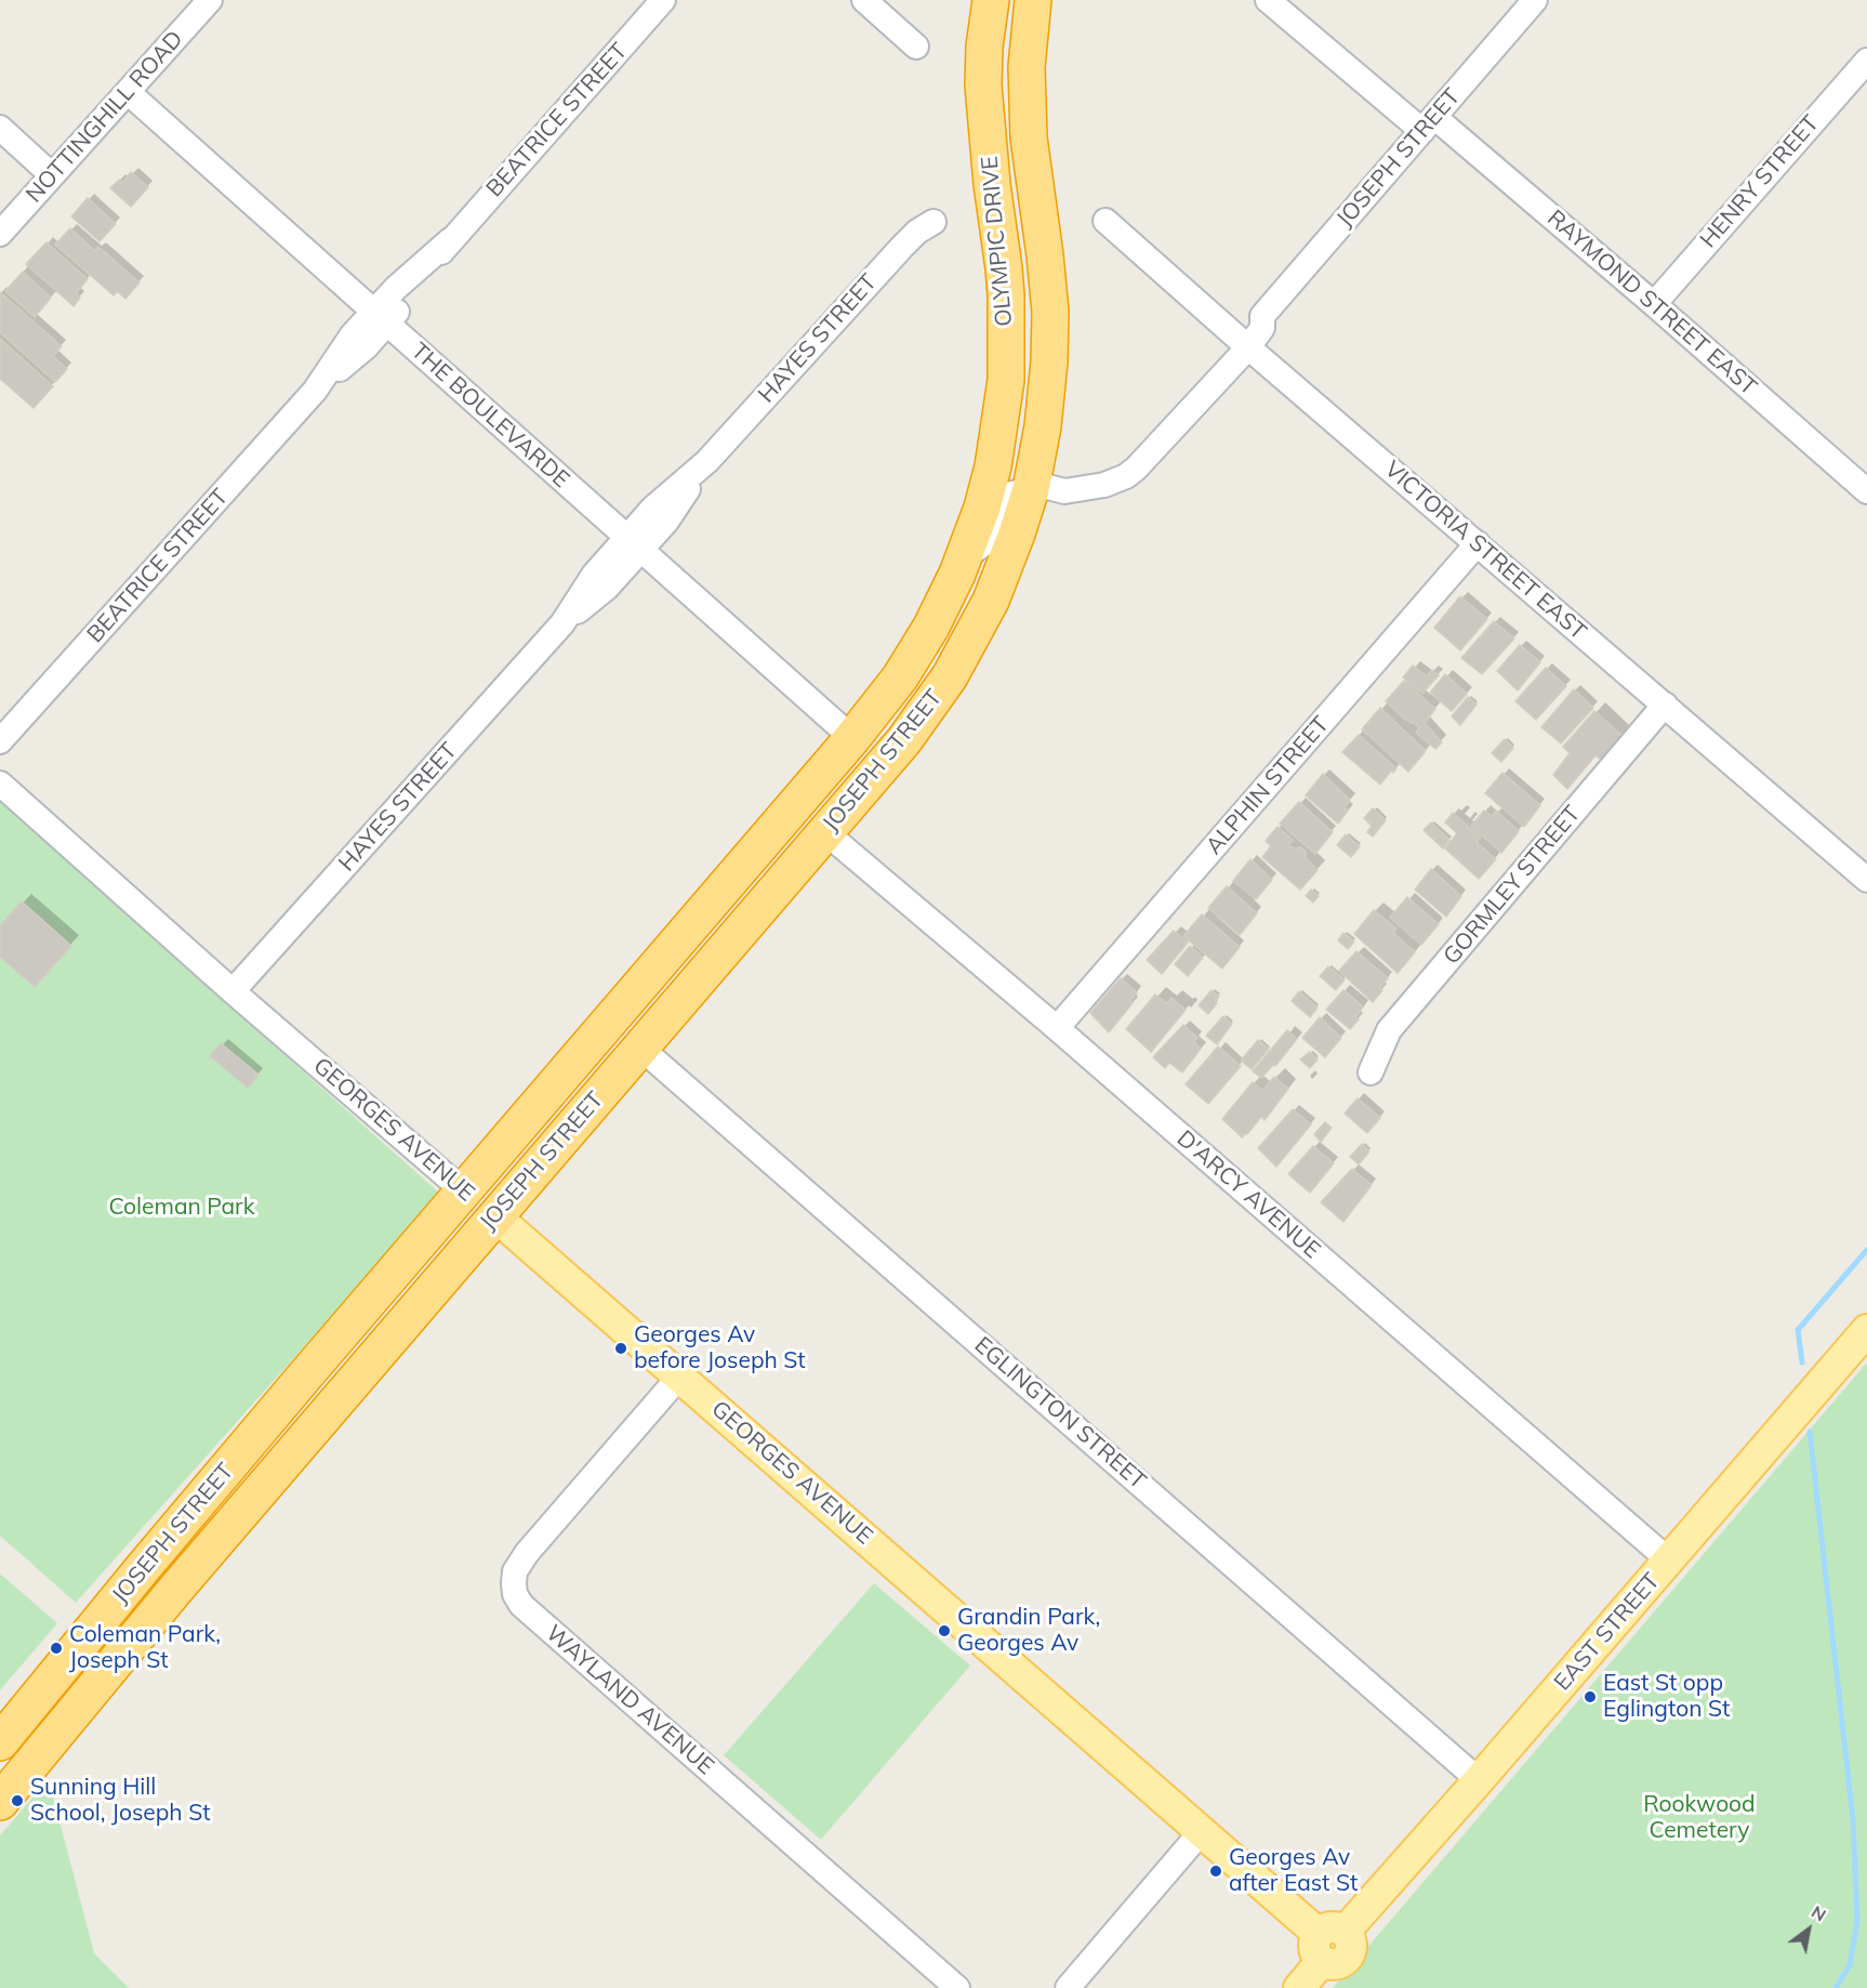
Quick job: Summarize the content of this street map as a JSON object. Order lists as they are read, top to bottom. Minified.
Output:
{"streets":{"highway":["JOSEPH STREET","OLYMPIC DRIVE","GEORGES AVENUE"],"main road":["EAST STREET"],"street":["NOTTINGHILL ROAD","BEATRICE STREET","HENRY STREET","RAYMOND STREET EAST","HAYES STREET","THE BOULEVARDE","VICTORIA STREET EAST","ALPHIN STREET","GORMLEY STREET","D'ARCY AVENUE","EGLINGTON STREET","WAYLAND AVENUE"]},"crossings":[["NOTTINGHILL ROAD","THE BOULEVARDE"],["BEATRICE STREET","THE BOULEVARDE"],["JOSEPH STREET","OLYMPIC DRIVE"],["JOSEPH STREET","RAYMOND STREET EAST"],["JOSEPH STREET","THE BOULEVARDE"],["JOSEPH STREET","VICTORIA STREET EAST"],["JOSEPH STREET","GEORGES AVENUE"],["JOSEPH STREET","D'ARCY AVENUE"],["JOSEPH STREET","EGLINGTON STREET"],["HENRY STREET","RAYMOND STREET EAST"],["HAYES STREET","THE BOULEVARDE"],["HAYES STREET","GEORGES AVENUE"],["VICTORIA STREET EAST","ALPHIN STREET"],["VICTORIA STREET EAST","GORMLEY STREET"],["ALPHIN STREET","D'ARCY AVENUE"],["GEORGES AVENUE","EAST STREET"],["GEORGES AVENUE","WAYLAND AVENUE"],["D'ARCY AVENUE","EAST STREET"],["EGLINGTON STREET","EAST STREET"]],"parks":["Coleman Park","Rookwood Cemetery"],"places":["Georges Av before Joseph St","Grandin Park, Georges Av","Coleman Park, Joseph St","East St opp Eglington St","Sunning Hill School, Joseph St","Georges Av after East St"],"north":"top right"}
